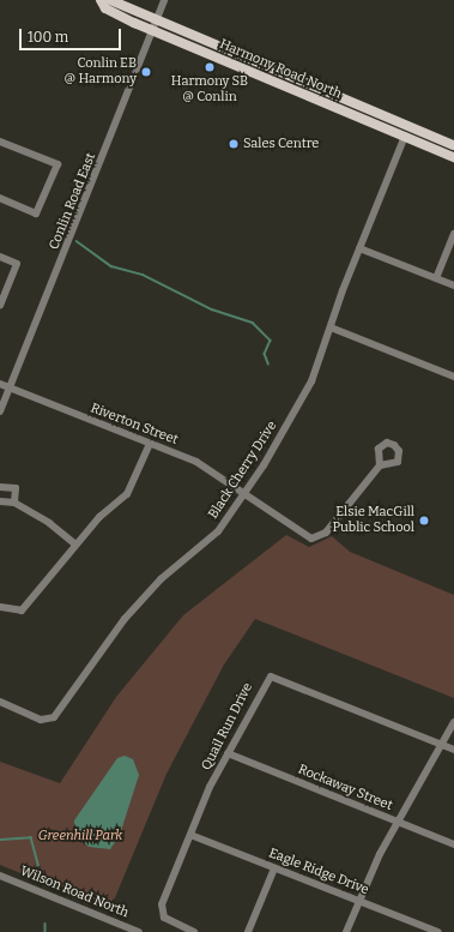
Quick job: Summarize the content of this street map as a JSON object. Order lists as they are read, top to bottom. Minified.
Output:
{"streets":{"main road":["Harmony Road North"],"street":["Conlin Road East","Riverton Street","Black Cherry Drive","Quail Run Drive","Rockaway Street","Eagle Ridge Drive","Wilson Road North"]},"crossings":[["Harmony Road North","Conlin Road East"],["Harmony Road North","Black Cherry Drive"],["Conlin Road East","Riverton Street"],["Riverton Street","Black Cherry Drive"],["Quail Run Drive","Rockaway Street"],["Quail Run Drive","Eagle Ridge Drive"]],"parks":["Greenhill Park"],"places":["Harmony SB @ Conlin","Conlin EB @ Harmony","Sales Centre","Elsie MacGill Public School"],"scale_bar":"100 m"}
